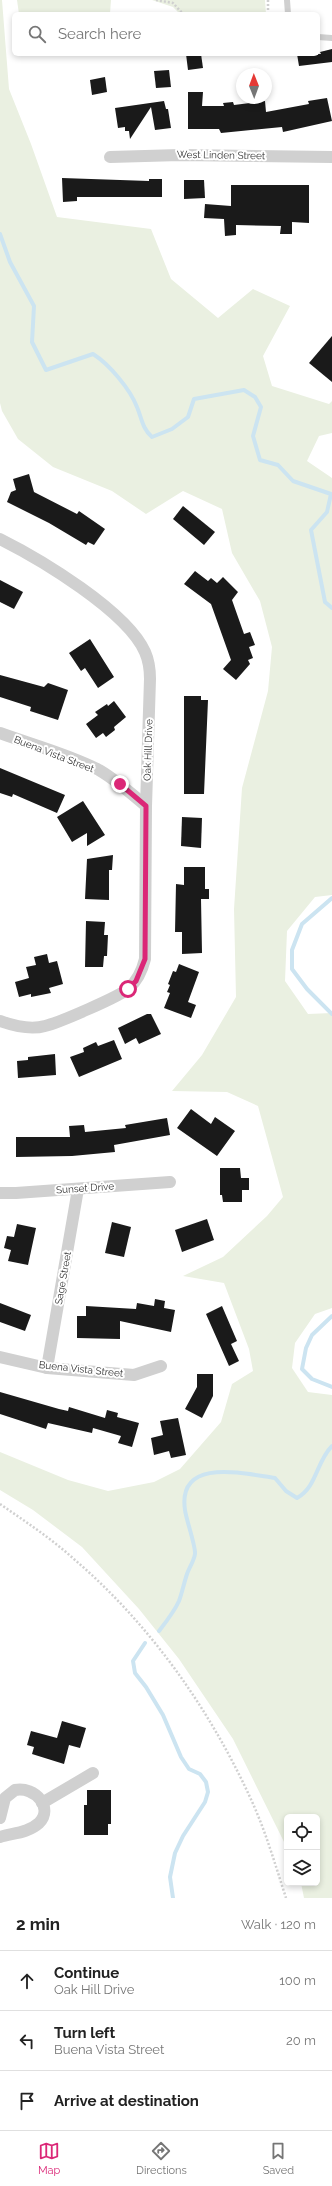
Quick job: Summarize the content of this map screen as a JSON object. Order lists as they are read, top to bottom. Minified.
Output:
{"streets":{"street":["West Linden Street","Oak Hill Drive","Buena Vista Street","Sunset Drive","Sage Street"]},"crossings":[["Oak Hill Drive","Buena Vista Street"],["Buena Vista Street","Sage Street"],["Sunset Drive","Sage Street"]],"north":"top","page":{"search":"Search here","heading":["2 min","Walk · 120 m"],"list":[["Continue","Oak Hill Drive","100 m"],["Turn left","Buena Vista Street","20 m"],"Arrive at destination"],"nav":["Map","Directions","Saved"]}}
